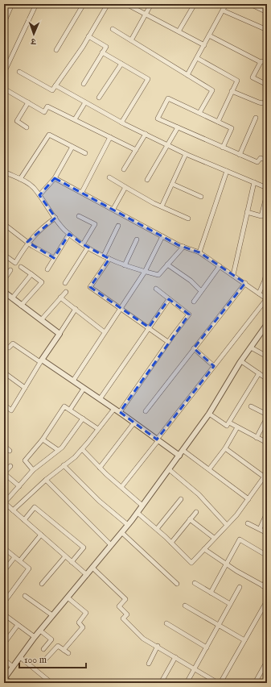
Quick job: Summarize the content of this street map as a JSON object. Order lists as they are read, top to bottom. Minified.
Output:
{"scale_bar":"100 m","north":"bottom"}
